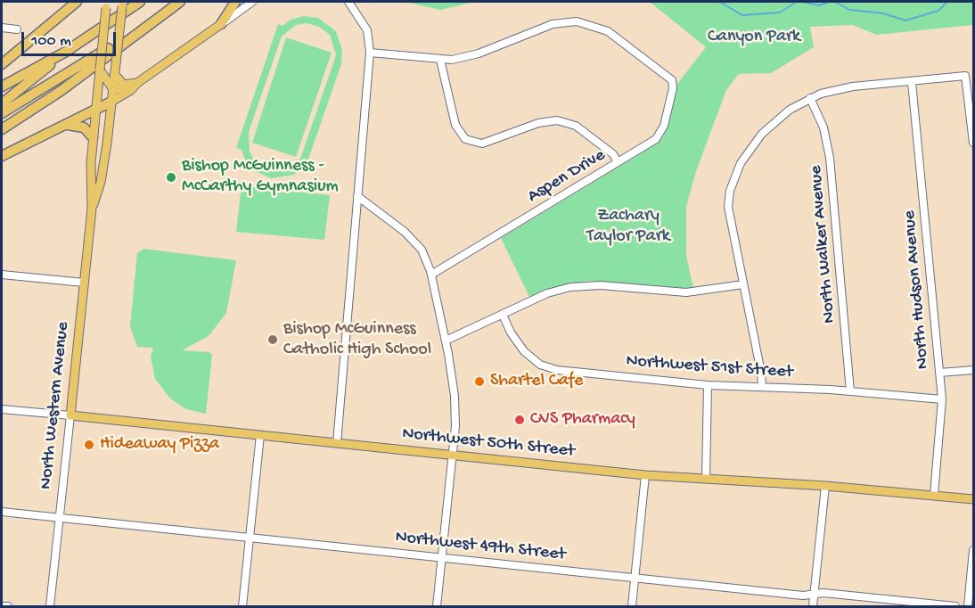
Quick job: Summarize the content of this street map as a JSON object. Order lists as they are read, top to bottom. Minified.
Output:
{"streets":{"main road":["North Western Avenue","Northwest 50th Street"],"street":["Aspen Drive","North Walker Avenue","North Hudson Avenue","Northwest 51st Street","Northwest 49th Street"]},"crossings":[["North Walker Avenue","Northwest 51st Street"],["North Hudson Avenue","Northwest 51st Street"],["North Hudson Avenue","Northwest 50th Street"],["North Western Avenue","Northwest 50th Street"],["North Western Avenue","Northwest 49th Street"]],"parks":["Canyon Park","Zachary Taylor Park"],"places":["Bishop McGuinness - McCarthy Gymnasium","Bishop McGuinness Catholic High School","Shartel Cafe","CVS Pharmacy","Hideaway Pizza"],"scale_bar":"100 m"}
